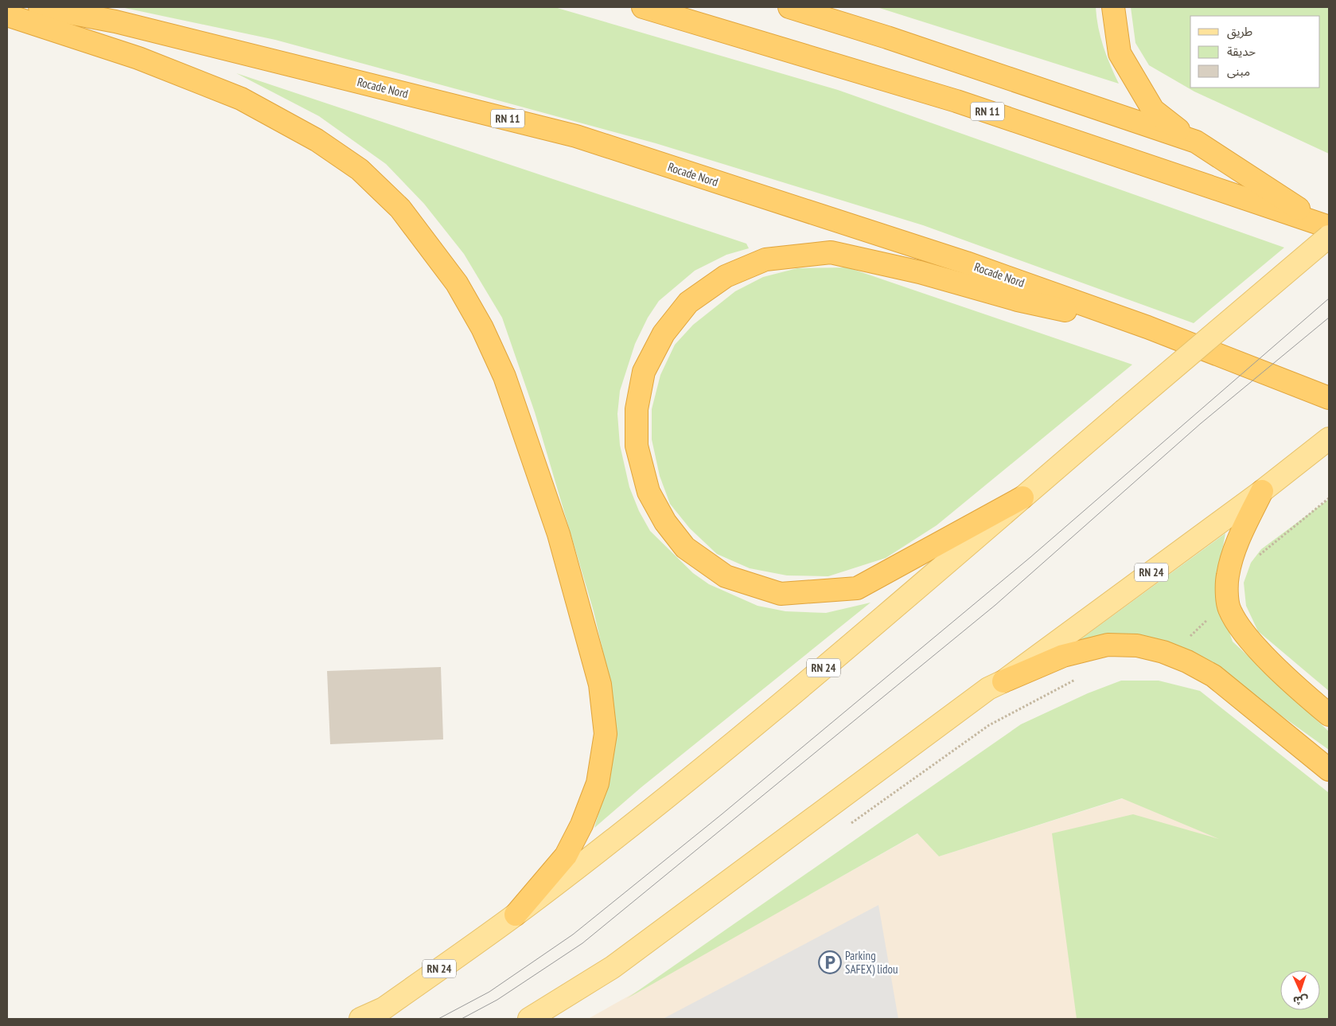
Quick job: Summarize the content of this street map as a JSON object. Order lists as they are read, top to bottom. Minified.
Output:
{"streets":{"highway":["Rocade Nord","RN 11"],"main road":["RN 24"]},"crossings":[["RN 11","RN 24"]],"places":{"parking":["Parking SAFEX) lidou"]},"legend":["طريق","حديقة","مبنى"],"north":"bottom"}
